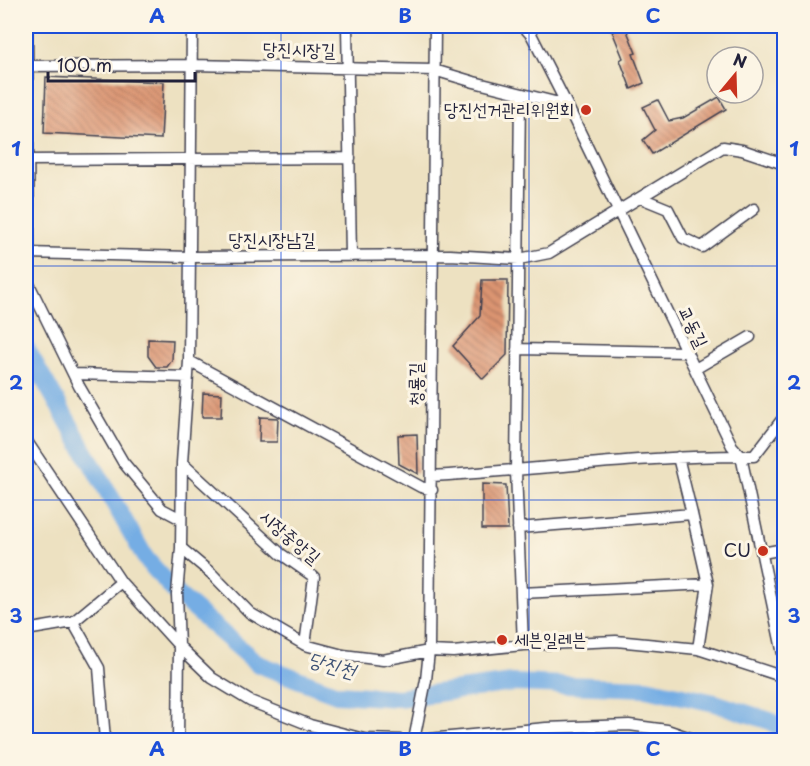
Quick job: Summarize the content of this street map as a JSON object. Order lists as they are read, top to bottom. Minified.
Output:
{"streets":{"street":["당진시장길","당진시장남길","교동길","청룡길","시장중앙길"]},"crossings":[["당진시장길","교동길"],["당진시장길","청룡길"],["당진시장남길","교동길"],["당진시장남길","청룡길"]],"water":["당진천"],"places":["당진선거관리위원회","CU","세븐일레븐"],"scale_bar":"100 m","north":"top","grid":{"columns":["A","B","C"],"rows":["1","2","3"]}}
